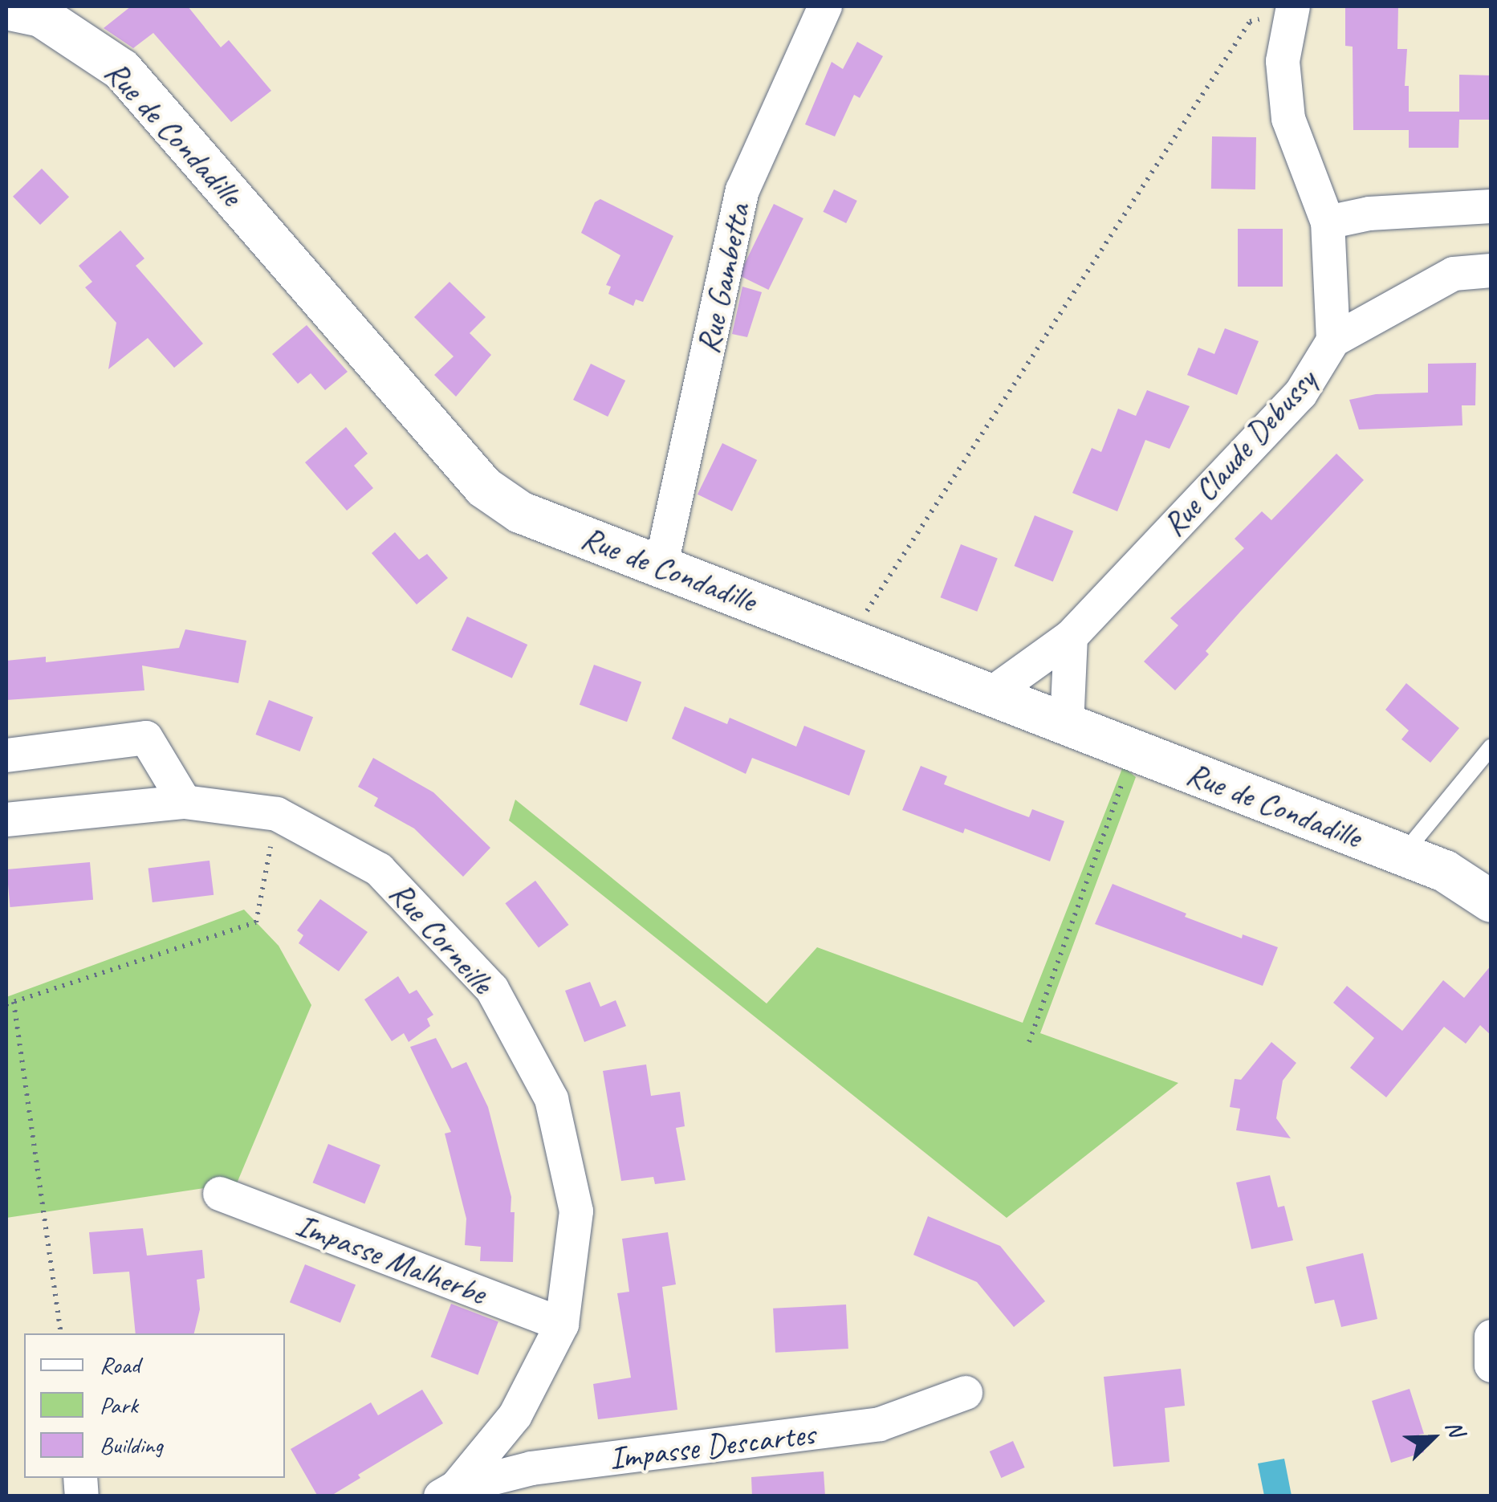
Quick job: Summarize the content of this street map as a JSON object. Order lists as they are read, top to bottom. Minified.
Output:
{"streets":{"street":["Rue de Condadille","Rue Gambetta","Rue Claude Debussy","Rue Corneille","Impasse Malherbe","Impasse Descartes"]},"crossings":[["Rue de Condadille","Rue Gambetta"],["Rue de Condadille","Rue Claude Debussy"],["Rue Corneille","Impasse Malherbe"],["Rue Corneille","Impasse Descartes"]],"legend":["Road","Park","Building"],"north":"top right"}
